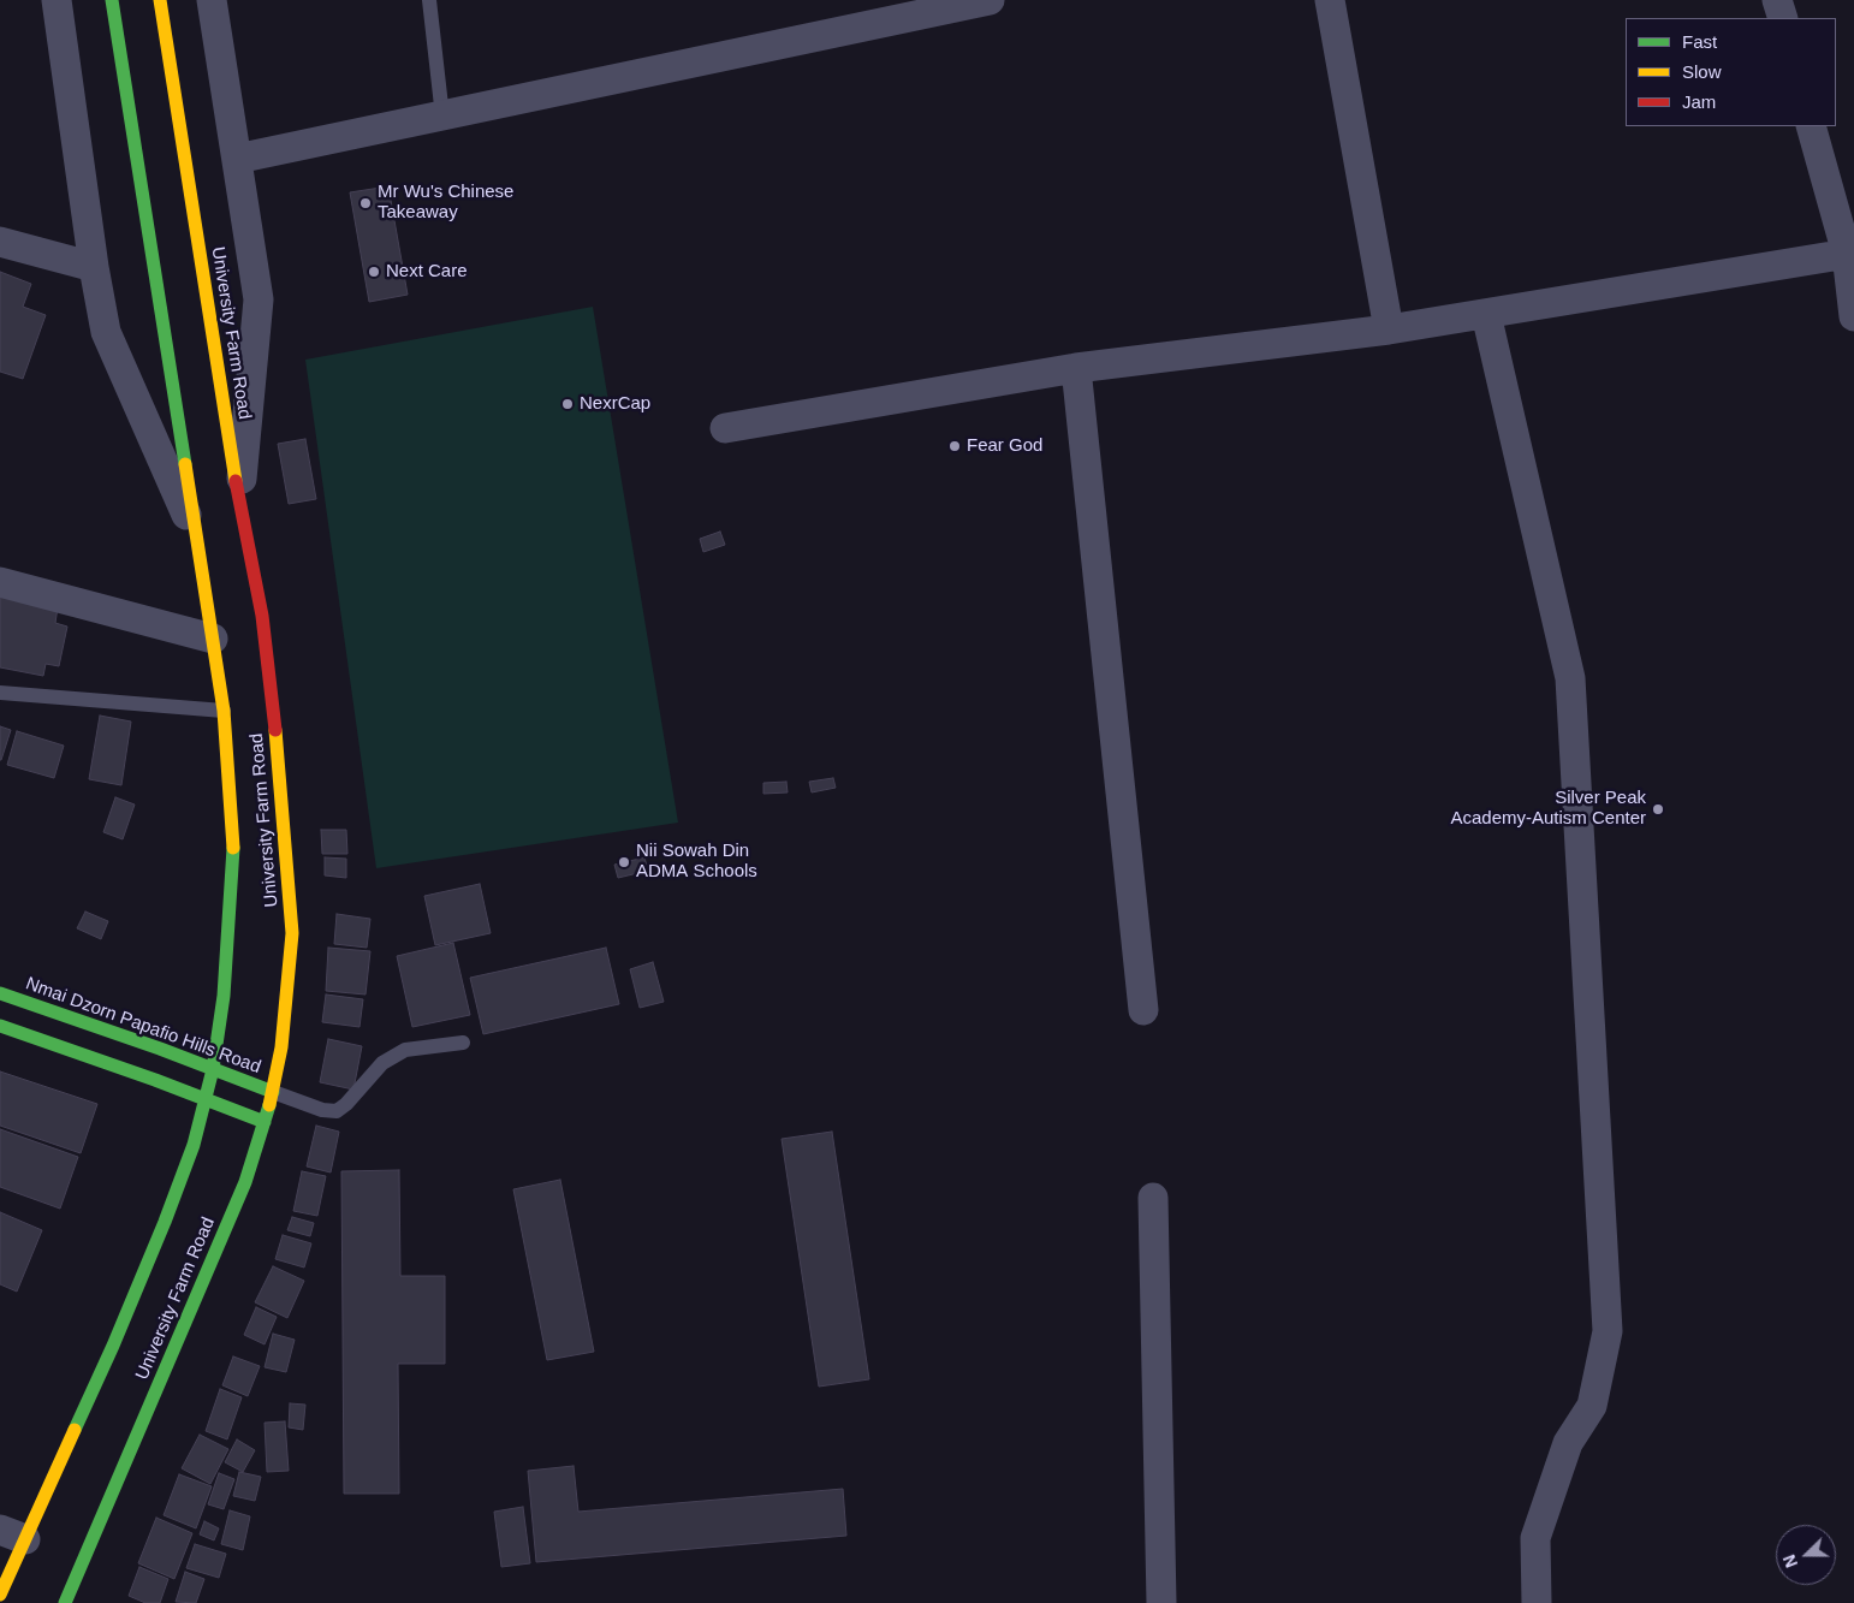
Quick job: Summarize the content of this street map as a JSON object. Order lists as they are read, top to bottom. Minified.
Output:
{"streets":{"street":["University Farm Road","Nmai Dzorn Papafio Hills Road"]},"crossings":[["University Farm Road","Nmai Dzorn Papafio Hills Road"]],"places":["Mr Wu's Chinese Takeaway","Next Care","NexrCap","Fear God","Silver Peak Academy-Autism Center","Nii Sowah Din ADMA Schools"],"legend":["Fast","Slow","Jam"],"north":"left"}
